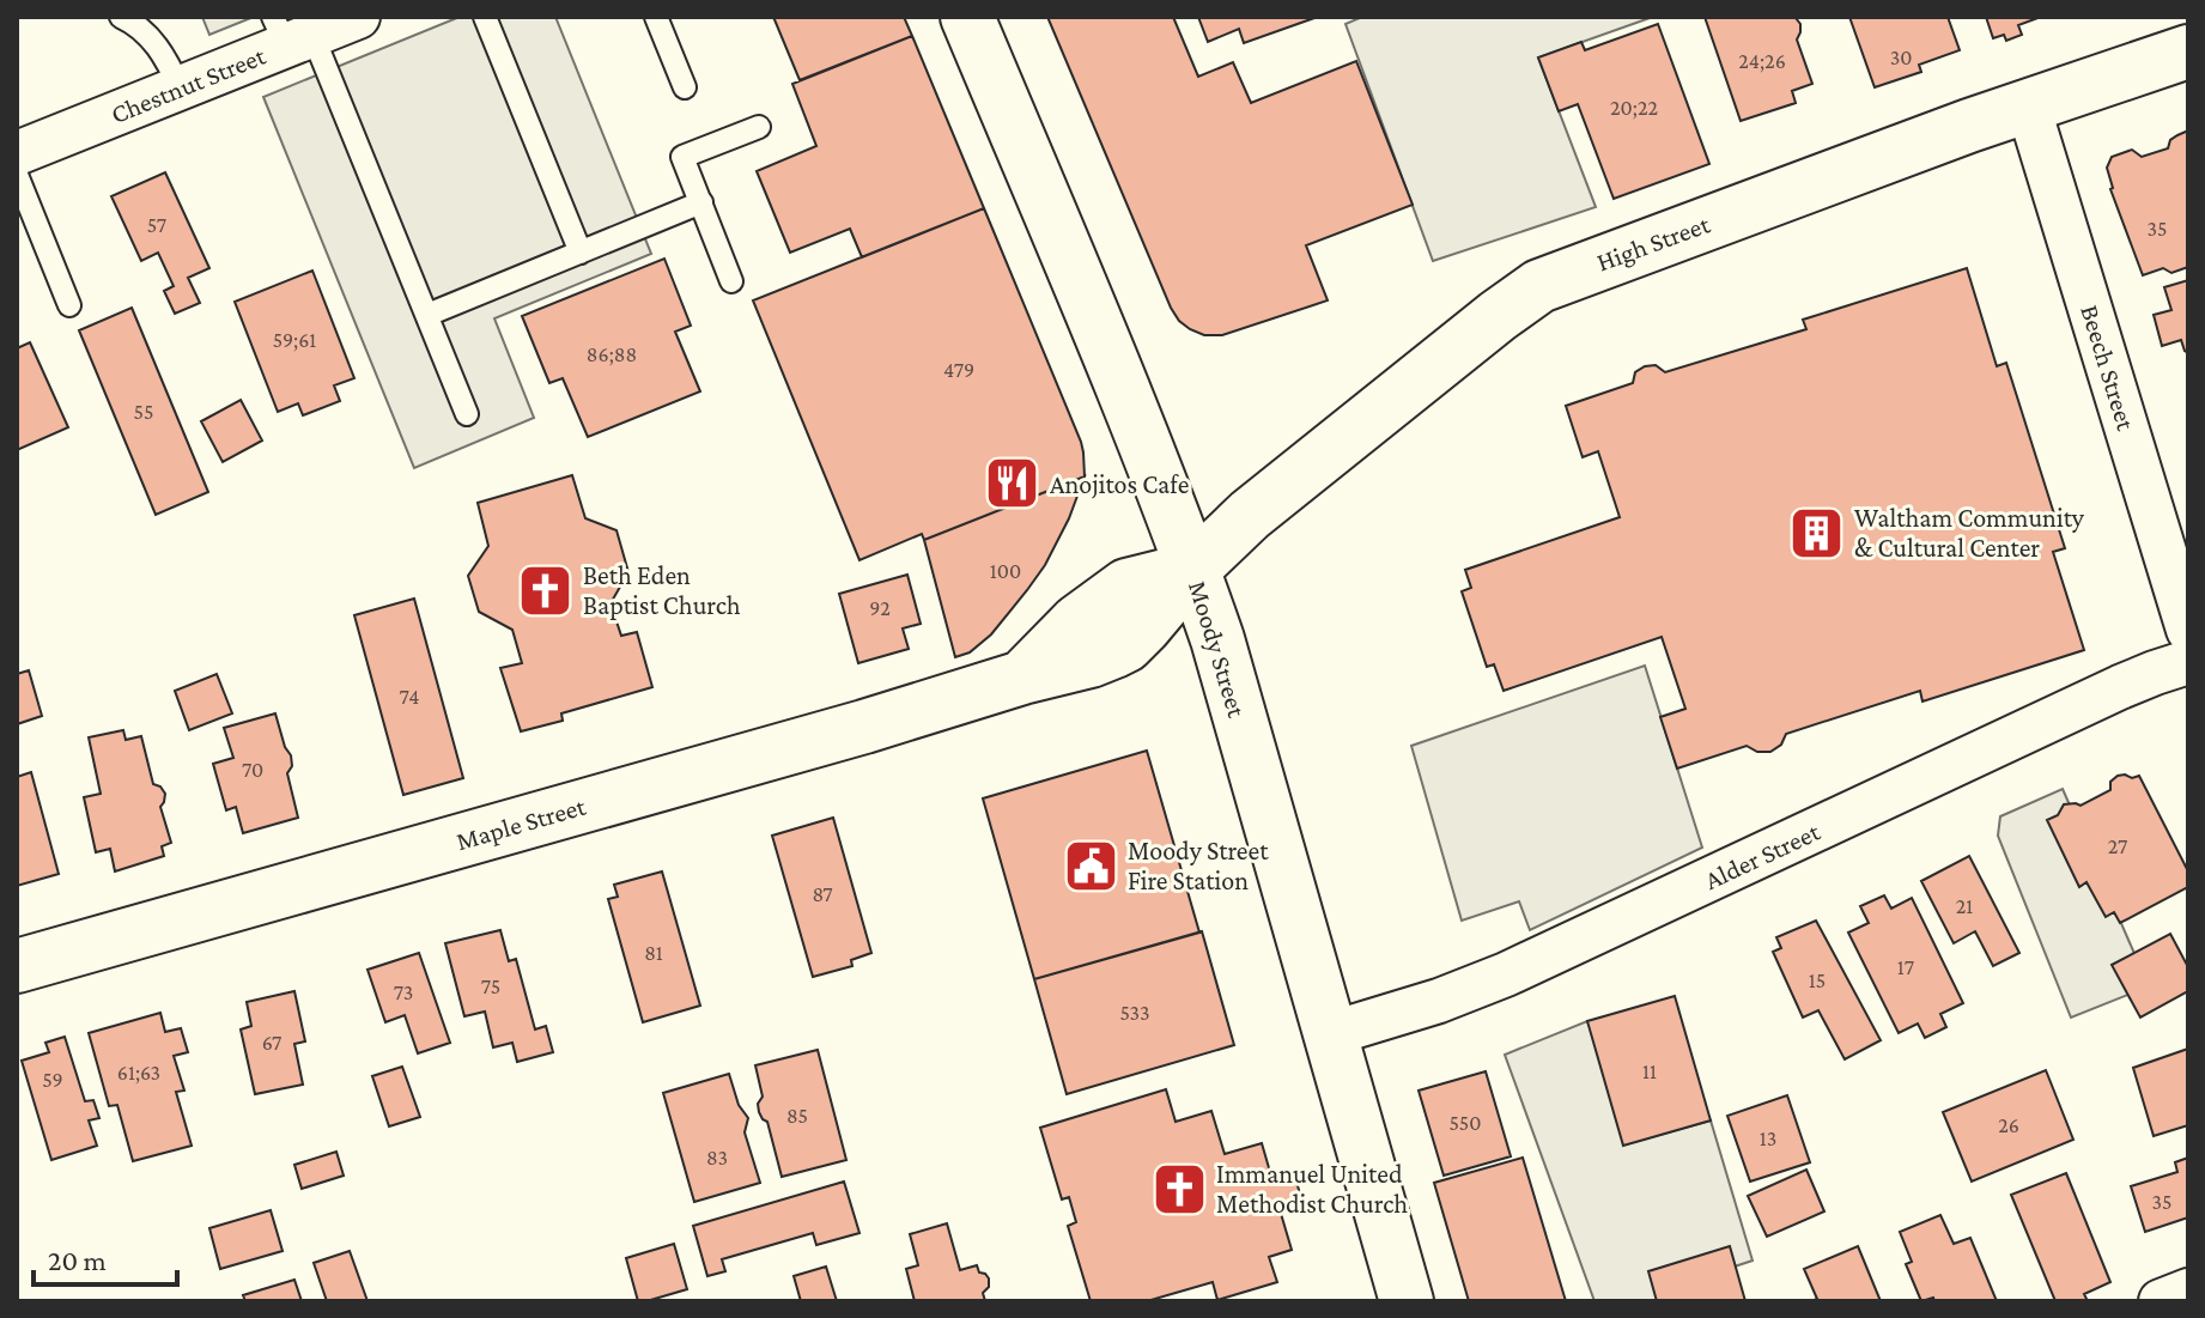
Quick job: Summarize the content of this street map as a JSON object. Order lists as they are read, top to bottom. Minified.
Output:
{"streets":{"main road":["High Street","Moody Street","Maple Street"],"street":["Chestnut Street","Beech Street","Alder Street"]},"crossings":[["High Street","Beech Street"],["High Street","Moody Street"],["High Street","Maple Street"],["Moody Street","Maple Street"],["Moody Street","Alder Street"]],"places":{"restaurant":["Anojitos Cafe"],"building":["Waltham Community & Cultural Center"],"church":["Beth Eden Baptist Church","Immanuel United Methodist Church"],"public building":["Moody Street Fire Station"]},"house_numbers":["30","24;26","20;22","57","35","59;61","86;88","479","55","100","92","74","70","27","87","21","81","17","15","75","73","533","67","11","61;63","59","85","550","26","13","83","35"],"scale_bar":"20 m"}
